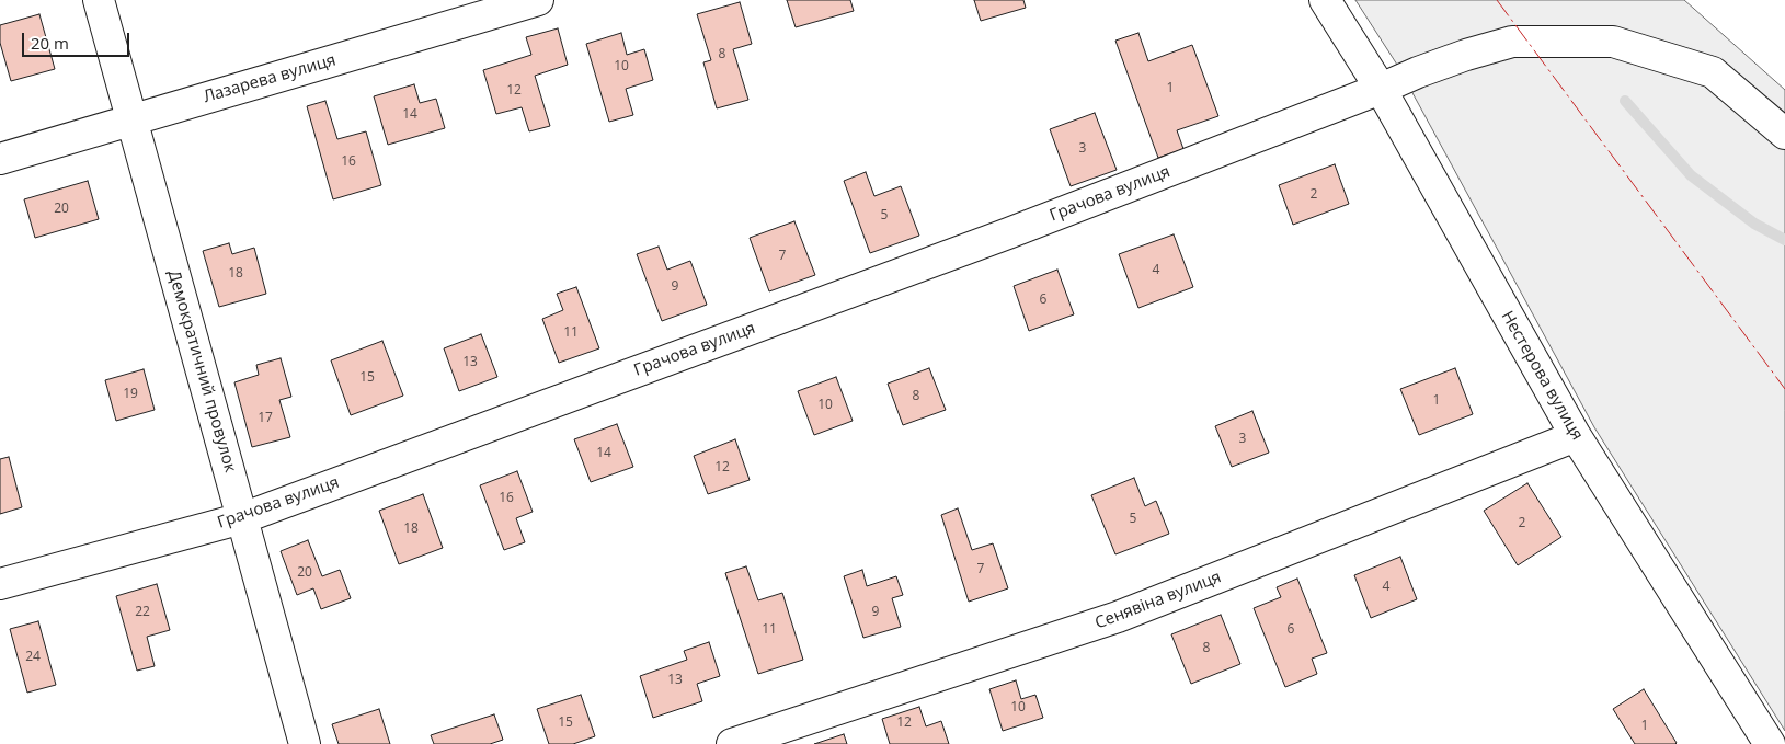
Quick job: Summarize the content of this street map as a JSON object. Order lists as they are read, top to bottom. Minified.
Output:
{"streets":{"street":["Лазарева вулиця","Грачова вулиця","Демократичний провулок","Нестерова вулиця","Сенявіна вулиця"]},"crossings":[["Лазарева вулиця","Демократичний провулок"],["Грачова вулиця","Демократичний провулок"],["Грачова вулиця","Нестерова вулиця"],["Нестерова вулиця","Сенявіна вулиця"]],"house_numbers":["8","10","1","12","14","3","16","2","20","5","7","4","18","9","6","11","13","15","19","8","1","10","17","3","14","12","16","5","2","18","7","20","4","22","9","11","6","8","24","13","10","15","12","1"],"scale_bar":"20 m"}
